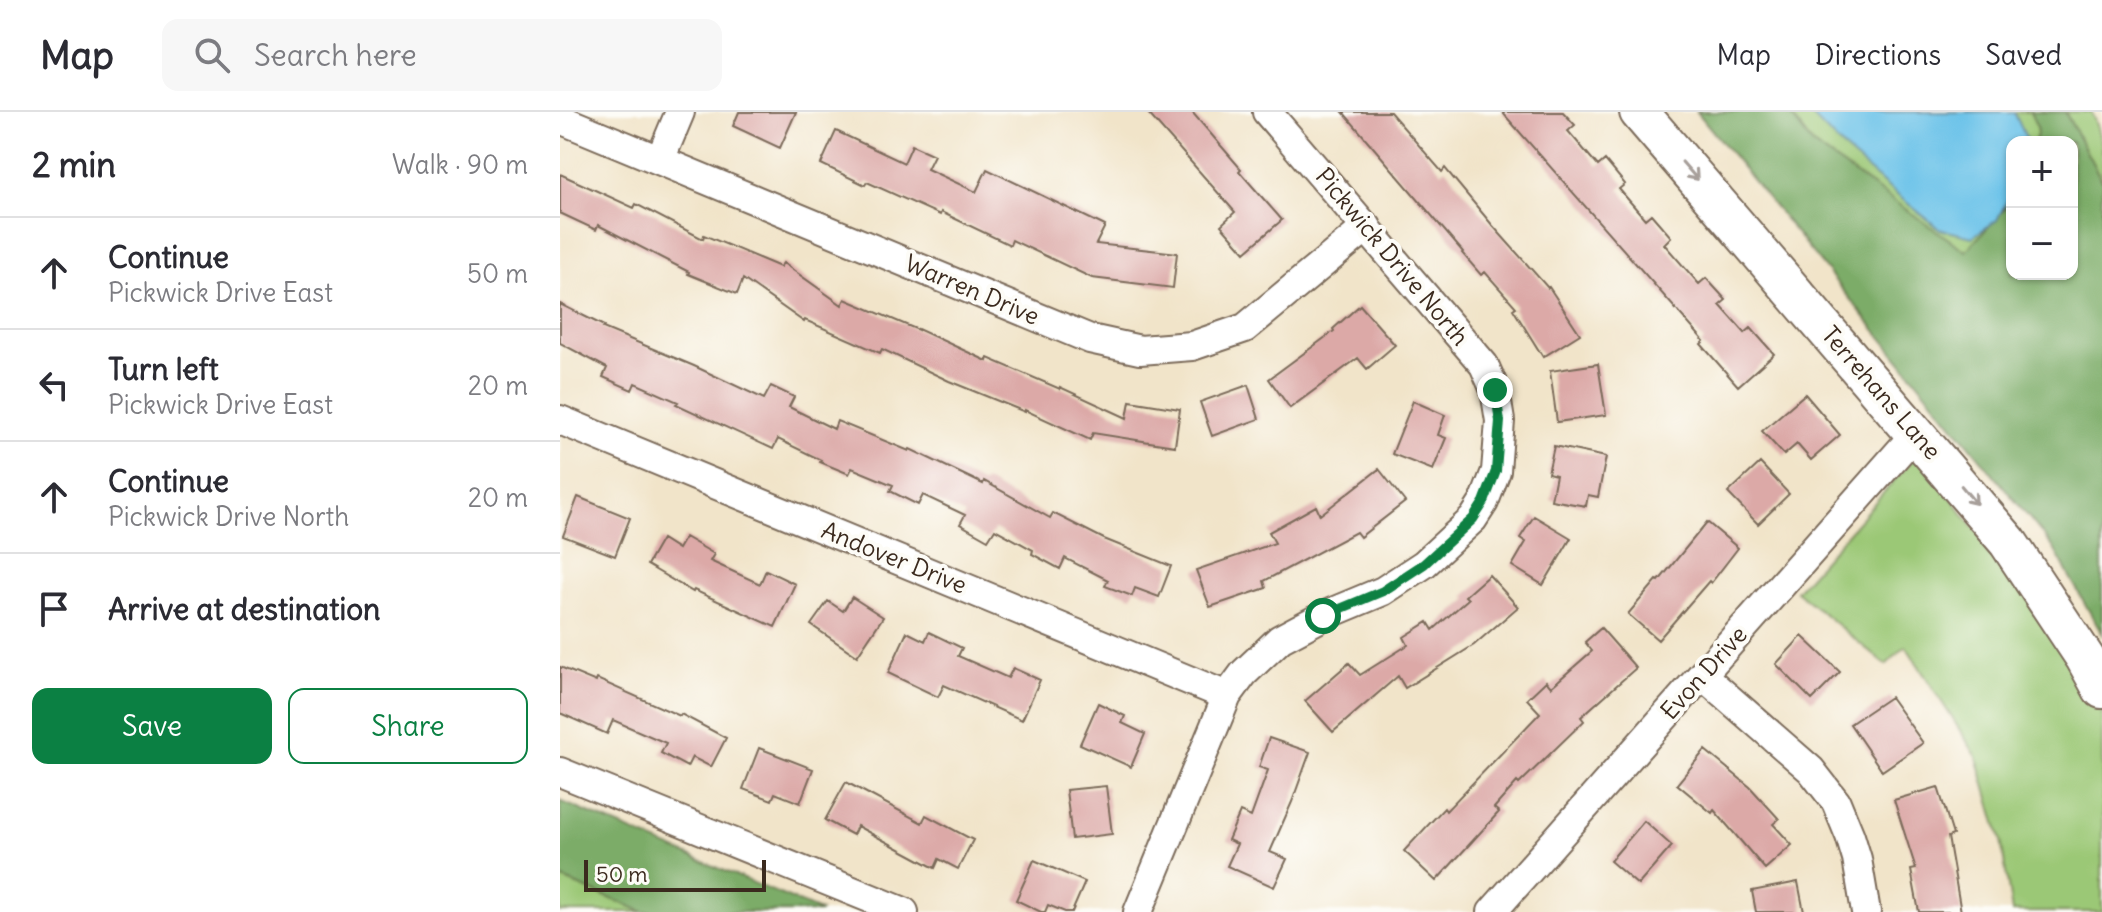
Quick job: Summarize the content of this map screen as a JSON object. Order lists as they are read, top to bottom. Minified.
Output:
{"streets":{"main road":["Terrehans Lane"],"street":["Pickwick Drive North","Warren Drive","Andover Drive","Evon Drive"]},"crossings":[["Pickwick Drive North","Warren Drive"],["Pickwick Drive North","Andover Drive"],["Terrehans Lane","Evon Drive"]],"one_way":["Terrehans Lane"],"scale_bar":"50 m","page":{"header":"Map","search":"Search here","nav":["Map","Directions","Saved"],"heading":["2 min","Walk · 90 m"],"map_buttons":["+","−"],"list":[["Continue","Pickwick Drive East","50 m"],["Turn left","Pickwick Drive East","20 m"],["Continue","Pickwick Drive North","20 m"],"Arrive at destination"],"buttons":["Save","Share"],"scale":"50 m"}}
